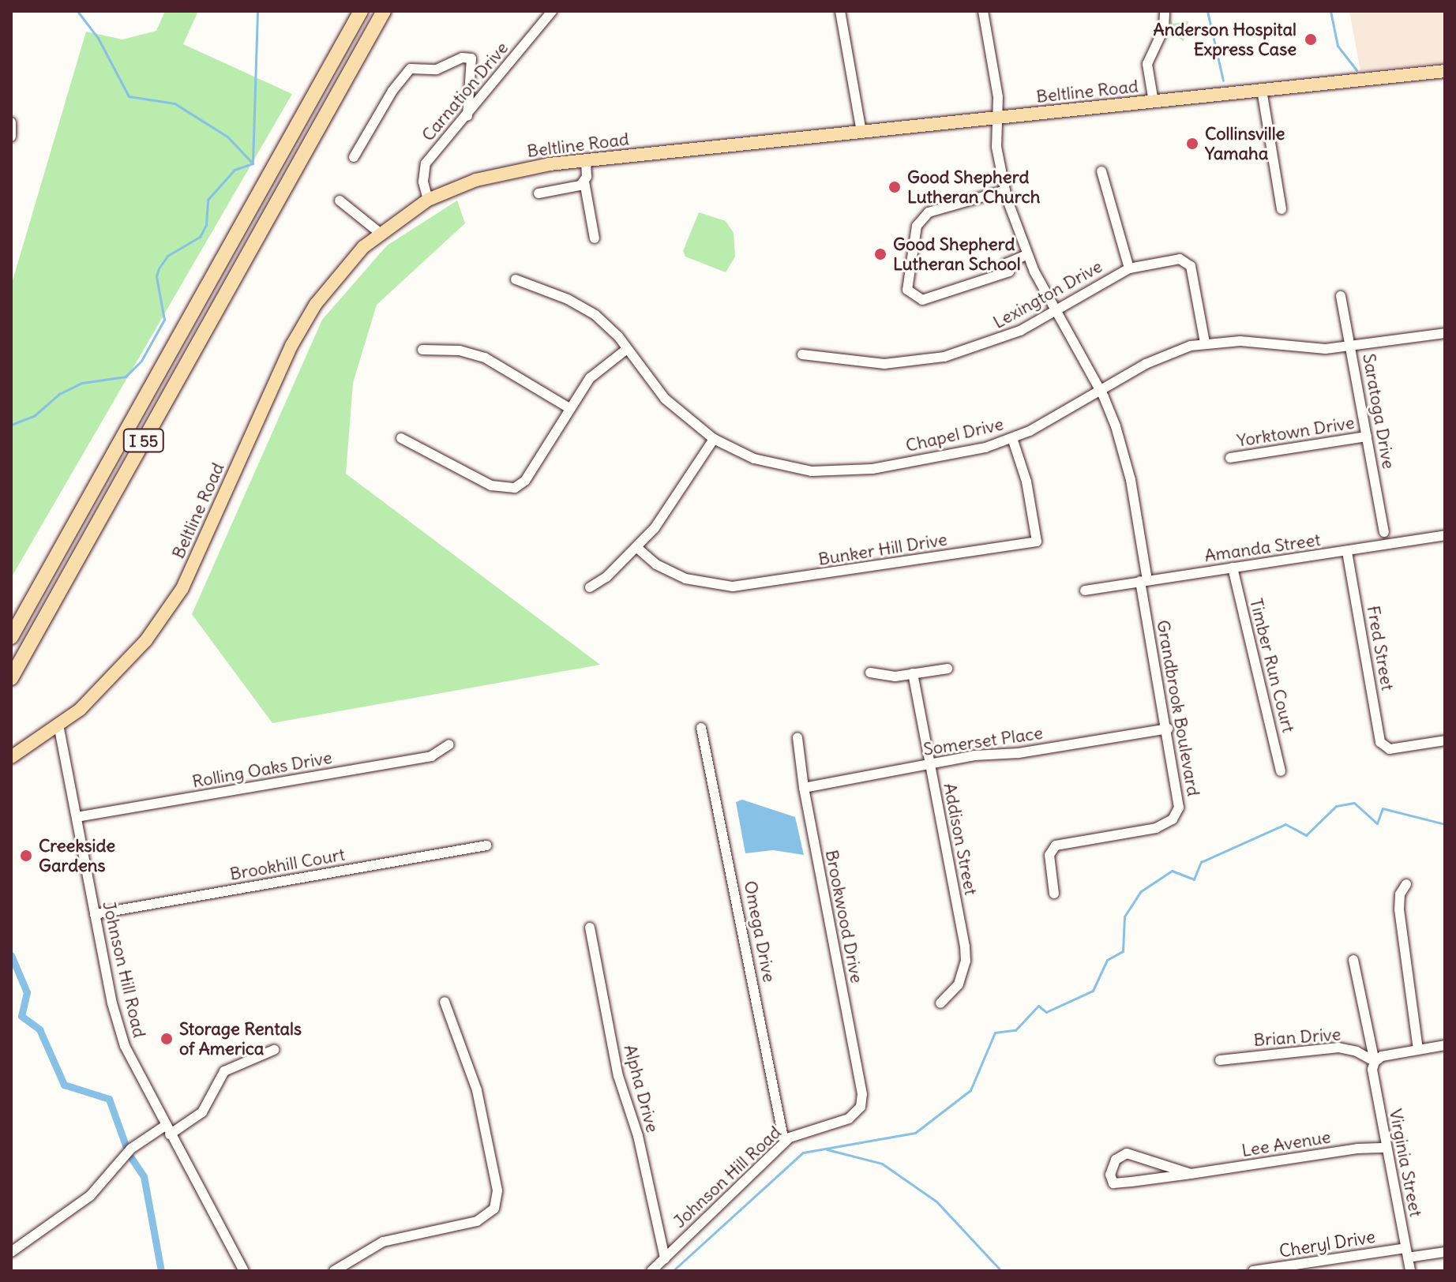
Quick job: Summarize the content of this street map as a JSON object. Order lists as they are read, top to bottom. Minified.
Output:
{"streets":{"highway":["I 55"],"main road":["Beltline Road"],"street":["Carnation Drive","Lexington Drive","Saratoga Drive","Yorktown Drive","Chapel Drive","Amanda Street","Bunker Hill Drive","Fred Street","Timber Run Court","Grandbrook Boulevard","Somerset Place","Rolling Oaks Drive","Addison Street","Brookhill Court","Brookwood Drive","Omega Drive","Johnson Hill Road","Brian Drive","Alpha Drive","Lee Avenue","Virginia Street","Cheryl Drive"]},"crossings":[["Carnation Drive","Beltline Road"],["Beltline Road","Grandbrook Boulevard"],["Beltline Road","Johnson Hill Road"],["Lexington Drive","Chapel Drive"],["Lexington Drive","Grandbrook Boulevard"],["Saratoga Drive","Yorktown Drive"],["Saratoga Drive","Chapel Drive"],["Chapel Drive","Bunker Hill Drive"],["Chapel Drive","Grandbrook Boulevard"],["Amanda Street","Fred Street"],["Amanda Street","Timber Run Court"],["Amanda Street","Grandbrook Boulevard"],["Grandbrook Boulevard","Somerset Place"],["Somerset Place","Addison Street"],["Somerset Place","Brookwood Drive"],["Rolling Oaks Drive","Johnson Hill Road"],["Brookhill Court","Johnson Hill Road"],["Brookwood Drive","Johnson Hill Road"],["Omega Drive","Johnson Hill Road"],["Johnson Hill Road","Alpha Drive"],["Brian Drive","Virginia Street"],["Lee Avenue","Virginia Street"],["Virginia Street","Cheryl Drive"]],"places":["Anderson Hospital Express Case","Collinsville Yamaha","Good Shepherd Lutheran Church","Good Shepherd Lutheran School","Creekside Gardens","Storage Rentals of America"]}
